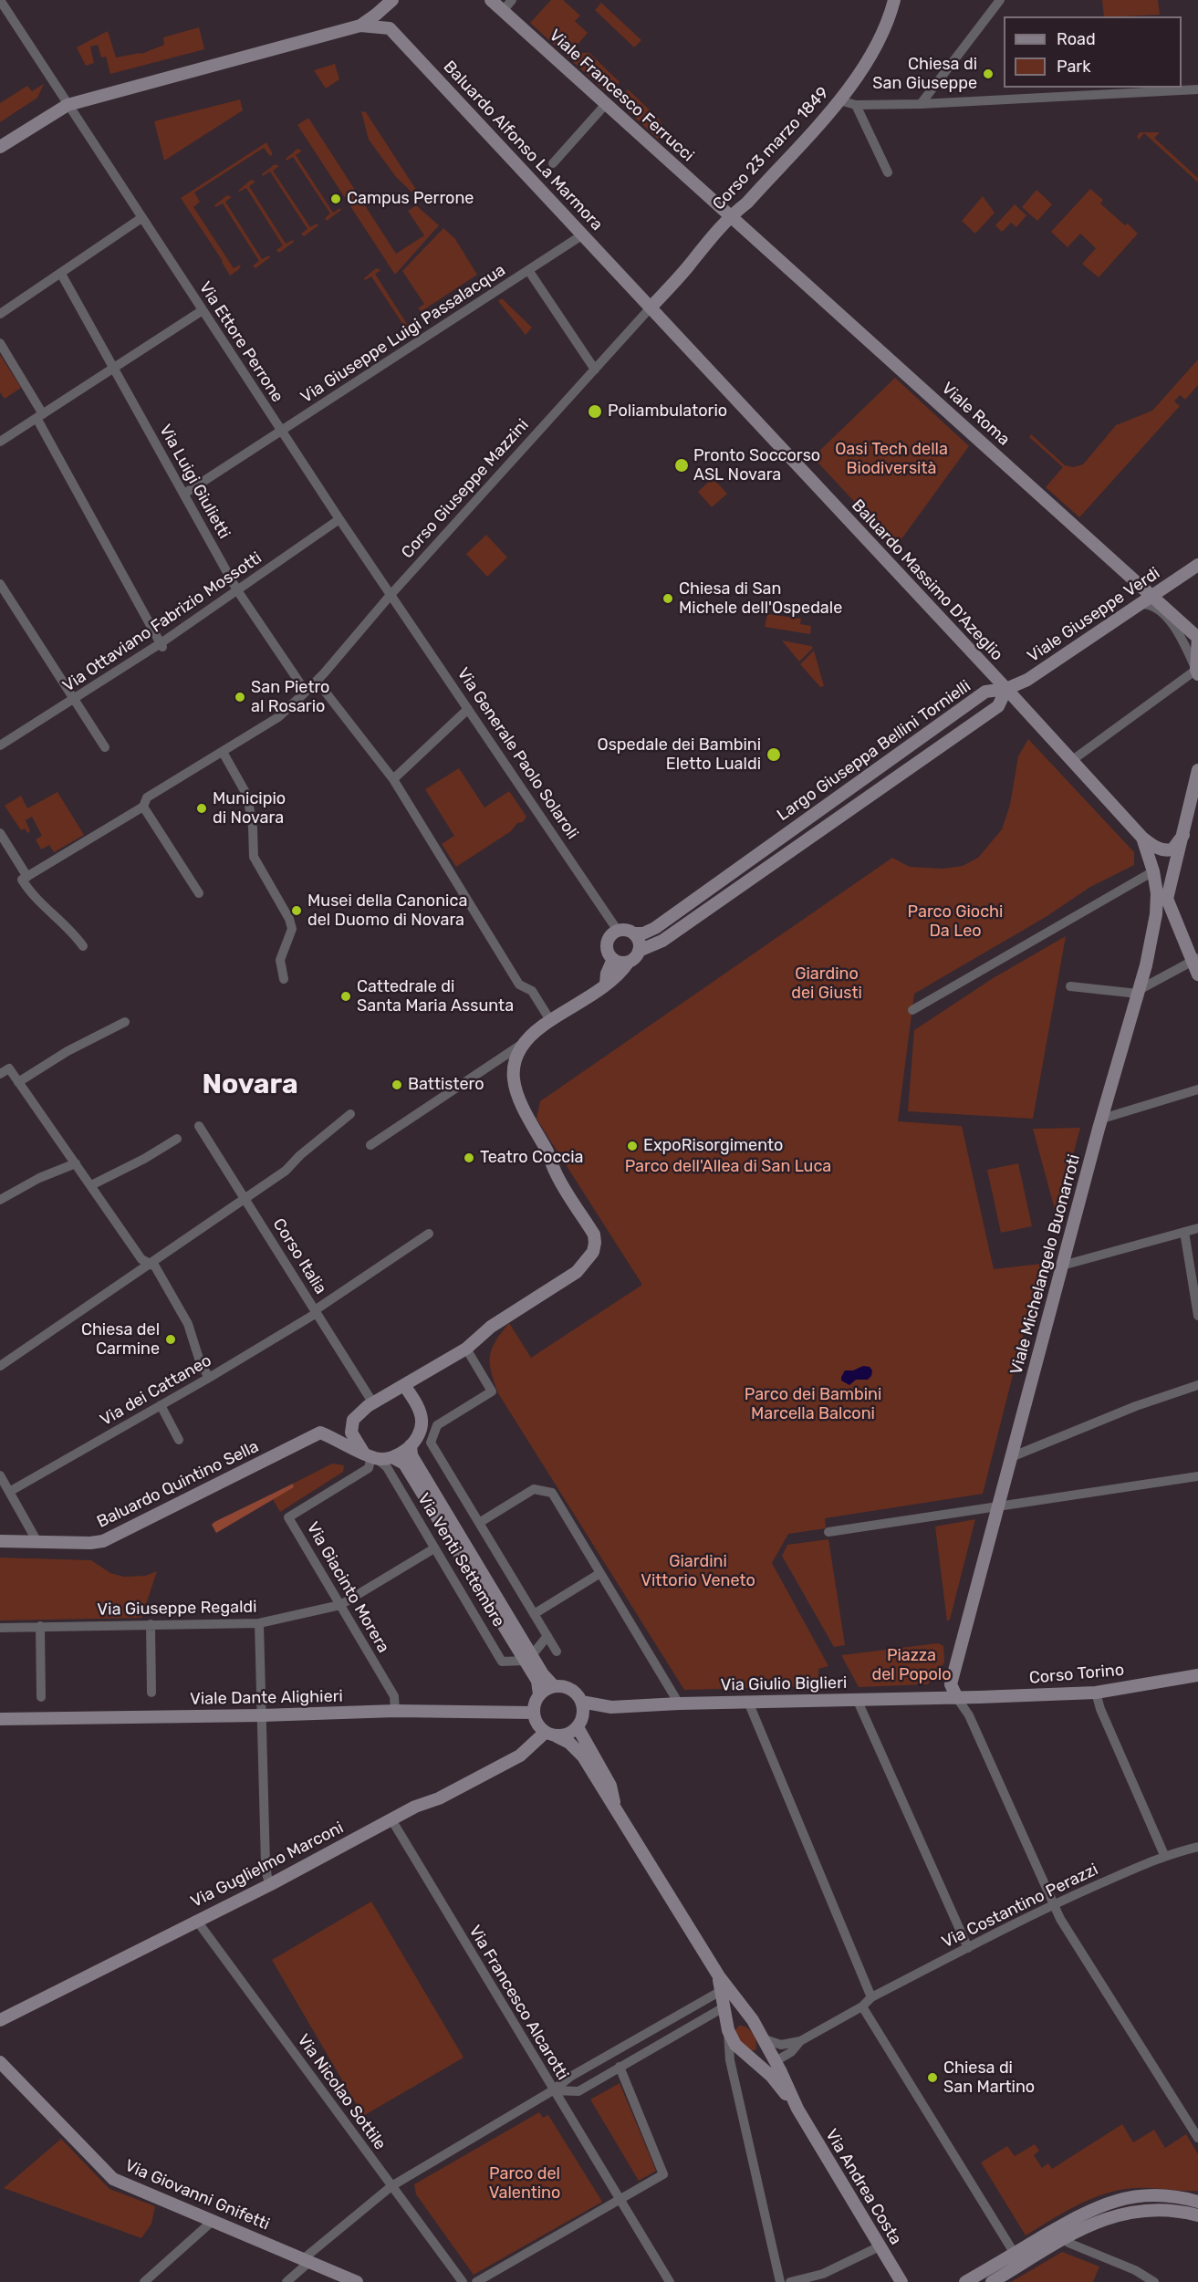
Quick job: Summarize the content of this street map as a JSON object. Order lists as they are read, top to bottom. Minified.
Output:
{"streets":{"street":["Viale Francesco Ferrucci","Baluardo Alfonso La Marmora","Corso 23 marzo 1849","Via Giuseppe Luigi Passalacqua","Via Ettore Perrone","Viale Roma","Via Luigi Giulietti","Corso Giuseppe Mazzini","Baluardo Massimo D'Azeglio","Viale Giuseppe Verdi","Via Ottaviano Fabrizio Mossotti","Largo Giuseppa Bellini Tornielli","Via Generale Paolo Solaroli","Corso Italia","Viale Michelangelo Buonarroti","Via dei Cattaneo","Baluardo Quintino Sella","Via Venti Settembre","Via Giacinto Morera","Via Giuseppe Regaldi","Corso Torino","Via Giulio Biglieri","Viale Dante Alighieri","Via Guglielmo Marconi","Via Costantino Perazzi","Via Francesco Alcarotti","Via Nicolao Sottile","Via Andrea Costa","Via Giovanni Gnifetti"]},"crossings":[["Viale Francesco Ferrucci","Corso 23 marzo 1849"],["Viale Francesco Ferrucci","Viale Roma"],["Baluardo Alfonso La Marmora","Corso 23 marzo 1849"],["Baluardo Alfonso La Marmora","Via Giuseppe Luigi Passalacqua"],["Baluardo Alfonso La Marmora","Corso Giuseppe Mazzini"],["Baluardo Alfonso La Marmora","Baluardo Massimo D'Azeglio"],["Corso 23 marzo 1849","Viale Roma"],["Corso 23 marzo 1849","Corso Giuseppe Mazzini"],["Corso 23 marzo 1849","Baluardo Massimo D'Azeglio"],["Via Giuseppe Luigi Passalacqua","Via Ettore Perrone"],["Via Giuseppe Luigi Passalacqua","Via Luigi Giulietti"],["Via Ettore Perrone","Corso Giuseppe Mazzini"],["Via Ettore Perrone","Via Ottaviano Fabrizio Mossotti"],["Via Ettore Perrone","Via Generale Paolo Solaroli"],["Viale Roma","Viale Giuseppe Verdi"],["Via Luigi Giulietti","Corso Giuseppe Mazzini"],["Via Luigi Giulietti","Via Ottaviano Fabrizio Mossotti"],["Corso Giuseppe Mazzini","Baluardo Massimo D'Azeglio"],["Corso Giuseppe Mazzini","Via Generale Paolo Solaroli"],["Baluardo Massimo D'Azeglio","Viale Giuseppe Verdi"],["Baluardo Massimo D'Azeglio","Largo Giuseppa Bellini Tornielli"],["Baluardo Massimo D'Azeglio","Viale Michelangelo Buonarroti"],["Viale Giuseppe Verdi","Largo Giuseppa Bellini Tornielli"],["Largo Giuseppa Bellini Tornielli","Via Generale Paolo Solaroli"],["Corso Italia","Via dei Cattaneo"],["Corso Italia","Baluardo Quintino Sella"],["Corso Italia","Via Venti Settembre"],["Corso Italia","Via Giacinto Morera"],["Viale Michelangelo Buonarroti","Corso Torino"],["Viale Michelangelo Buonarroti","Via Giulio Biglieri"],["Baluardo Quintino Sella","Via Venti Settembre"],["Baluardo Quintino Sella","Via Giacinto Morera"],["Via Venti Settembre","Via Giacinto Morera"],["Via Venti Settembre","Via Giuseppe Regaldi"],["Via Venti Settembre","Via Giulio Biglieri"],["Via Venti Settembre","Viale Dante Alighieri"],["Via Venti Settembre","Via Guglielmo Marconi"],["Via Giacinto Morera","Via Giuseppe Regaldi"],["Via Giacinto Morera","Viale Dante Alighieri"],["Corso Torino","Via Giulio Biglieri"],["Via Giulio Biglieri","Viale Dante Alighieri"],["Via Giulio Biglieri","Via Guglielmo Marconi"],["Viale Dante Alighieri","Via Guglielmo Marconi"],["Via Guglielmo Marconi","Via Francesco Alcarotti"],["Via Guglielmo Marconi","Via Nicolao Sottile"],["Via Costantino Perazzi","Via Andrea Costa"]],"districts":["Novara"],"parks":["Oasi Tech della Biodiversità","Parco Giochi Da Leo","Giardino dei Giusti","Parco dell'Allea di San Luca","Parco dei Bambini Marcella Balconi","Giardini Vittorio Veneto","Piazza del Popolo","Parco del Valentino"],"places":["Chiesa di San Giuseppe","Campus Perrone","Poliambulatorio","Pronto Soccorso ASL Novara","Chiesa di San Michele dell'Ospedale","San Pietro al Rosario","Ospedale dei Bambini Eletto Lualdi","Municipio di Novara","Musei della Canonica del Duomo di Novara","Cattedrale di Santa Maria Assunta","Battistero","ExpoRisorgimento","Teatro Coccia","Chiesa del Carmine","Chiesa di San Martino"],"legend":["Road","Park"]}
